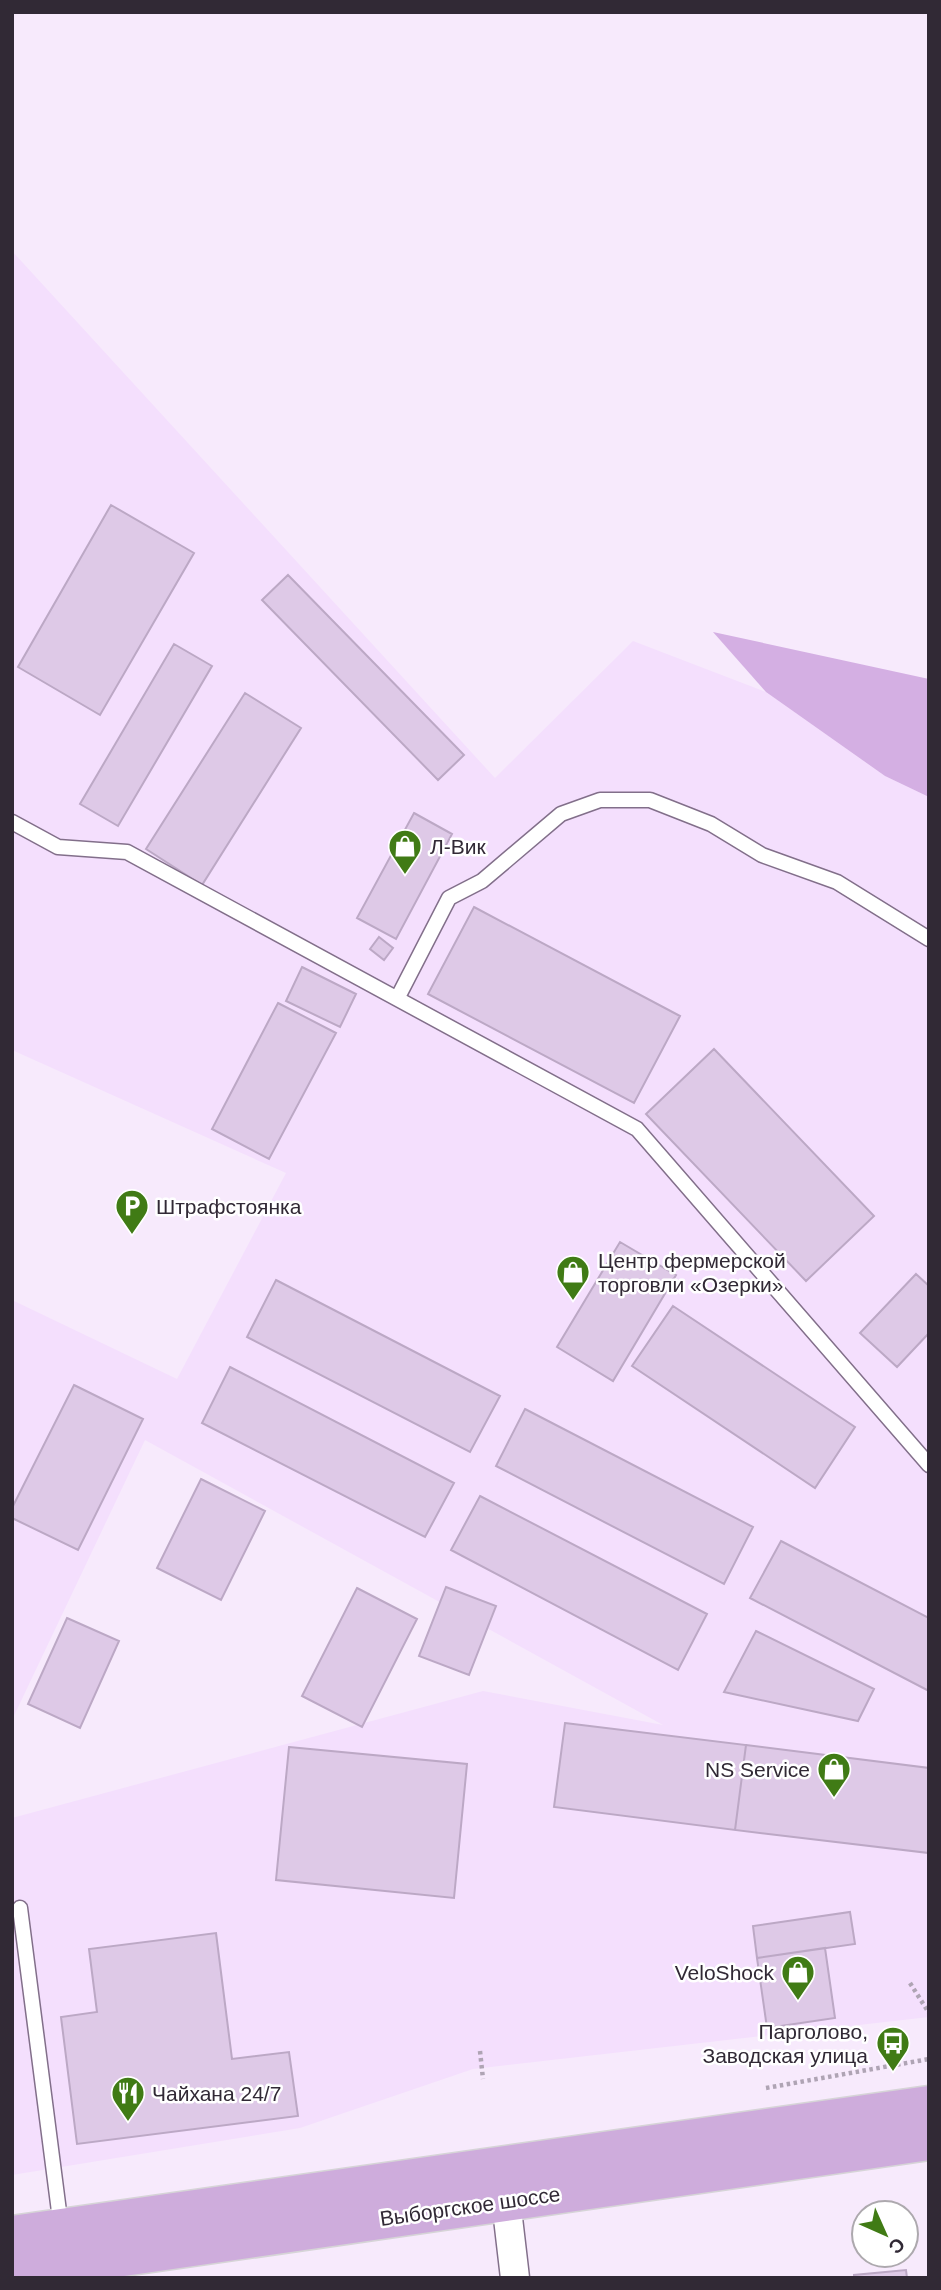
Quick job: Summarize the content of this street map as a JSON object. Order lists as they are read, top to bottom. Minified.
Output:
{"streets":{"main road":["Выборгское шоссе"]},"places":{"shop":["Л-Вик","Центр фермерской торговли «Озерки»","NS Service","VeloShock"],"parking":["Штрафстоянка"],"bus stop":["Парголово, Заводская улица"],"restaurant":["Чайхана 24/7"]},"north":"bottom right"}
